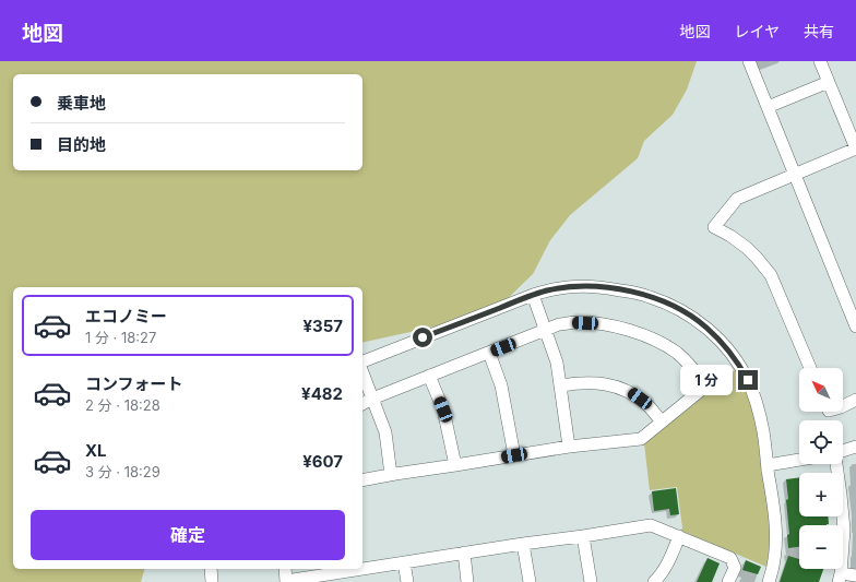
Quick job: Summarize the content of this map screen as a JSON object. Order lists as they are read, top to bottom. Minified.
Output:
{"north":"top left","page":{"header":"地図","nav":["地図","レイヤ","共有"],"banner":["乗車地","目的地"],"list":[{"name":"エコノミー","note":"1 分 · 18:27","value":"¥357"},{"name":"コンフォート","note":"2 分 · 18:28","value":"¥482"},{"name":"XL","note":"3 分 · 18:29","value":"¥607"}],"bubble":"1 分","map_buttons":["+","−"],"buttons":"確定"}}
